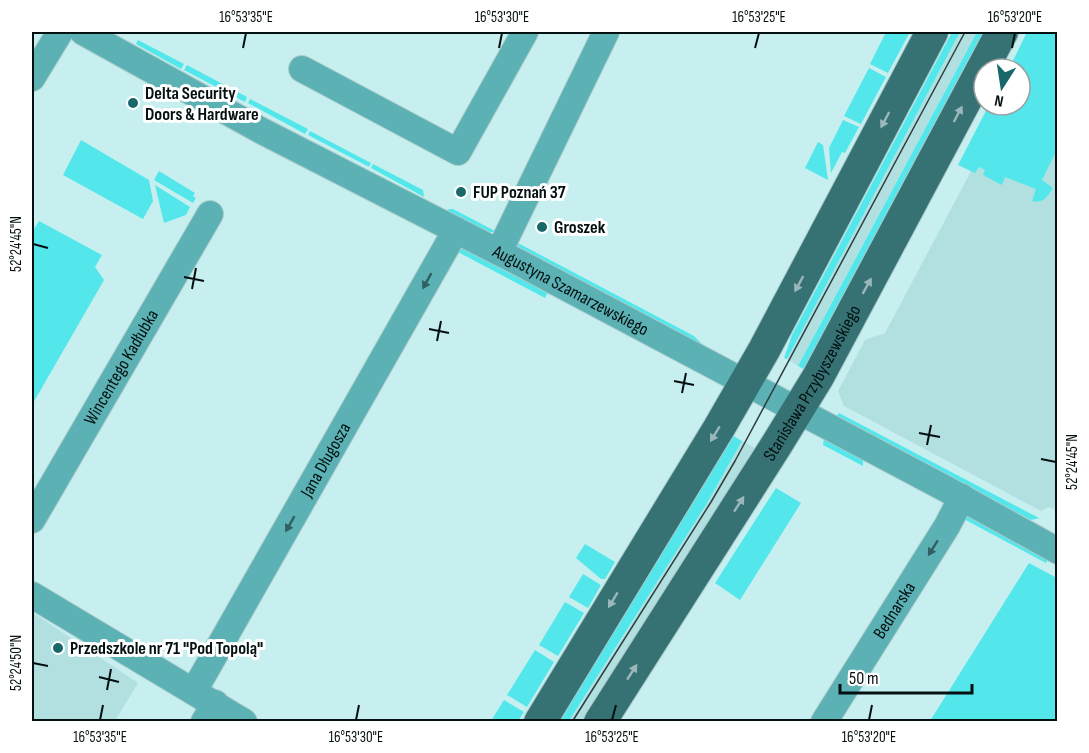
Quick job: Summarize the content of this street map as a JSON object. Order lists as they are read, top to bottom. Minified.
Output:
{"streets":{"main road":["Stanisława Przybyszewskiego"],"street":["Augustyna Szamarzewskiego","Wincentego Kadłubka","Jana Długosza","Bednarska"]},"crossings":[["Augustyna Szamarzewskiego","Stanisława Przybyszewskiego"],["Augustyna Szamarzewskiego","Jana Długosza"],["Augustyna Szamarzewskiego","Bednarska"]],"one_way":["Jana Długosza","Bednarska"],"places":["Delta Security Doors & Hardware","FUP Poznań 37","Groszek","Przedszkole nr 71 \"Pod Topolą\""],"scale_bar":"50 m","north":"bottom","coordinates":["16°53'35\"E","16°53'30\"E","16°53'25\"E","16°53'20\"E","52°24'45\"N","52°24'50\"N"]}
